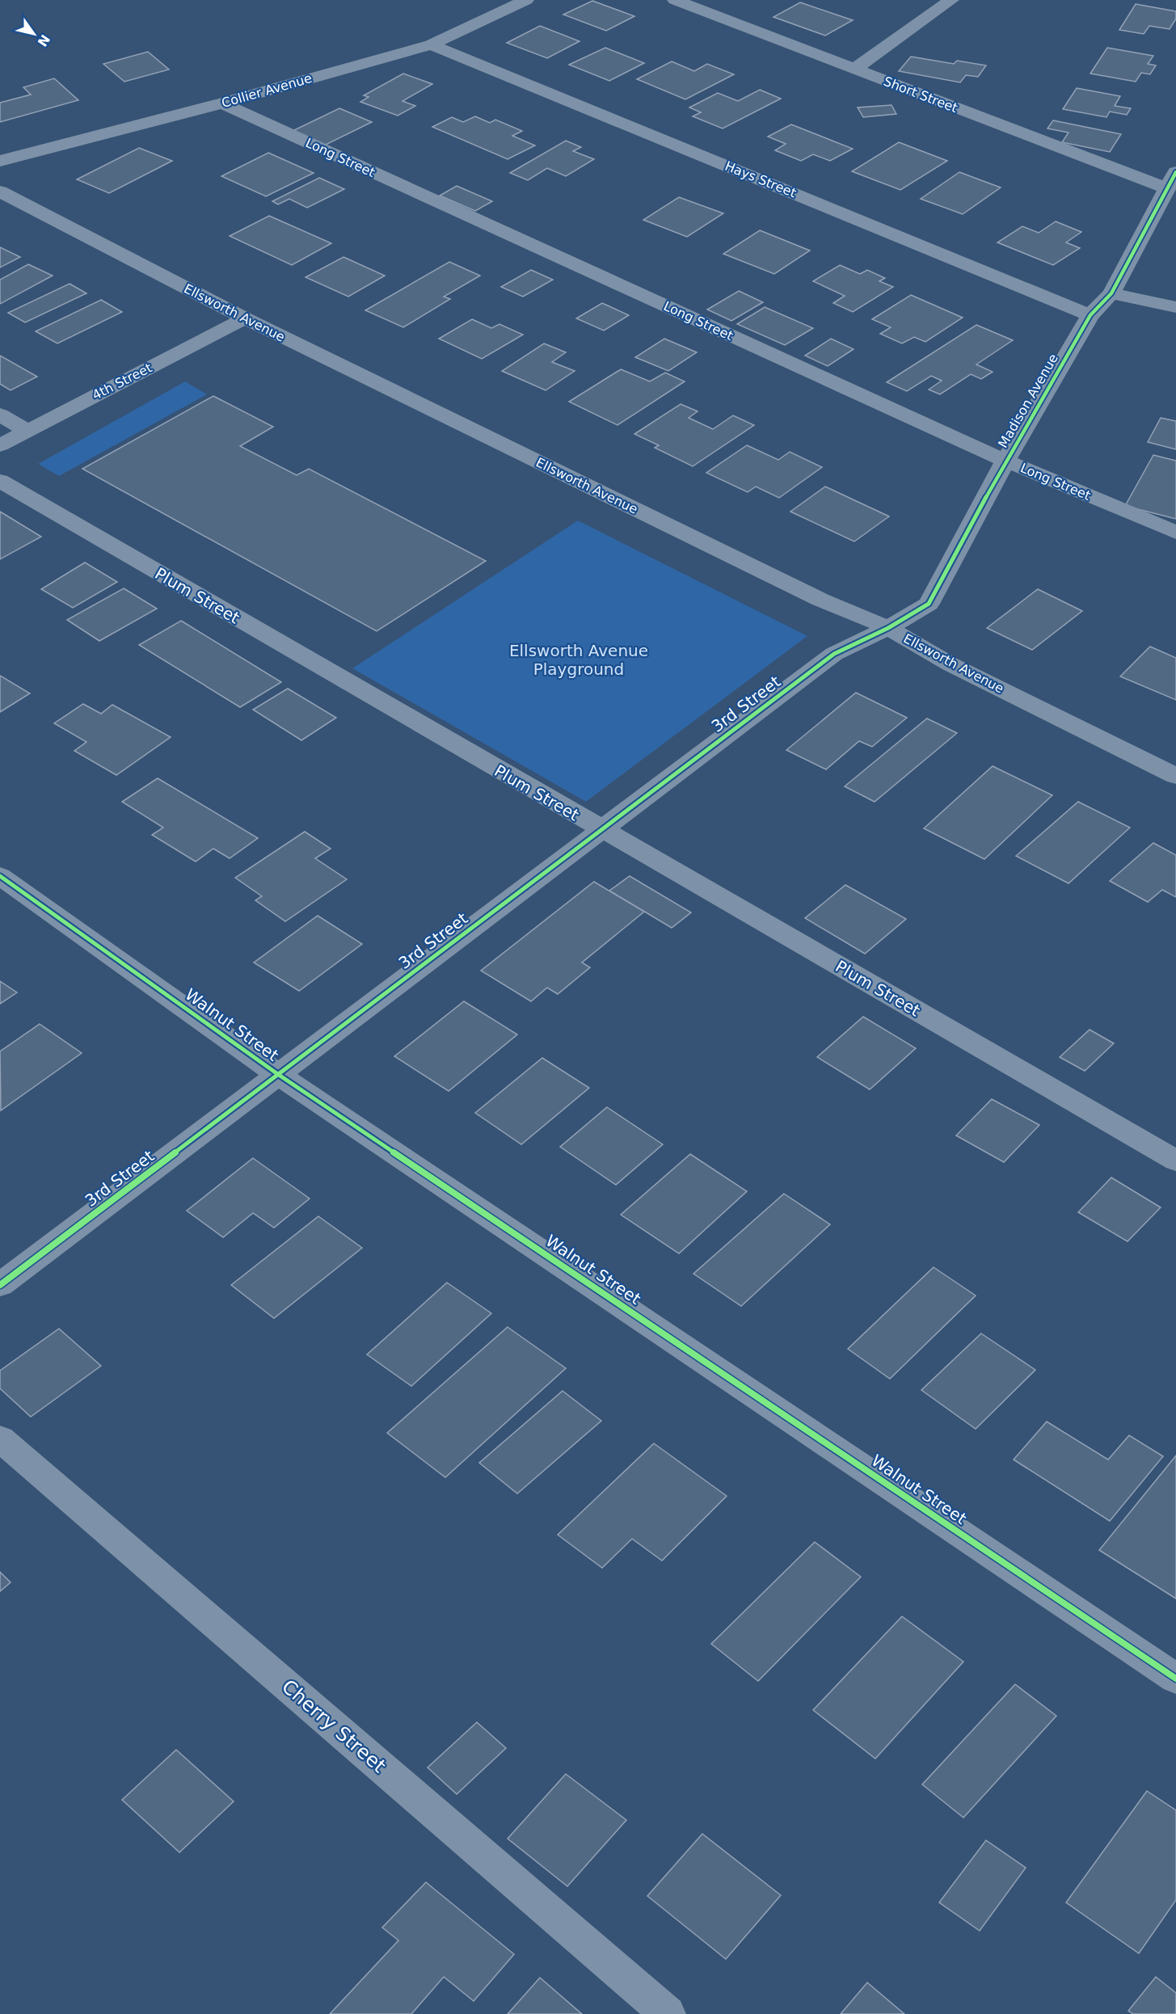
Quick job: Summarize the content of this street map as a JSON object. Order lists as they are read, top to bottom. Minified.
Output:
{"streets":{"street":["Collier Avenue","Short Street","Long Street","Hays Street","Ellsworth Avenue","4th Street","Madison Avenue","Plum Street","3rd Street","Walnut Street","Cherry Street"]},"crossings":[["Collier Avenue","Long Street"],["Collier Avenue","Hays Street"],["Short Street","Madison Avenue"],["Long Street","Madison Avenue"],["Hays Street","Madison Avenue"],["Ellsworth Avenue","4th Street"],["Ellsworth Avenue","Madison Avenue"],["Ellsworth Avenue","3rd Street"],["Madison Avenue","3rd Street"],["Plum Street","3rd Street"],["3rd Street","Walnut Street"]],"parks":["Ellsworth Avenue Playground"],"north":"bottom right"}
